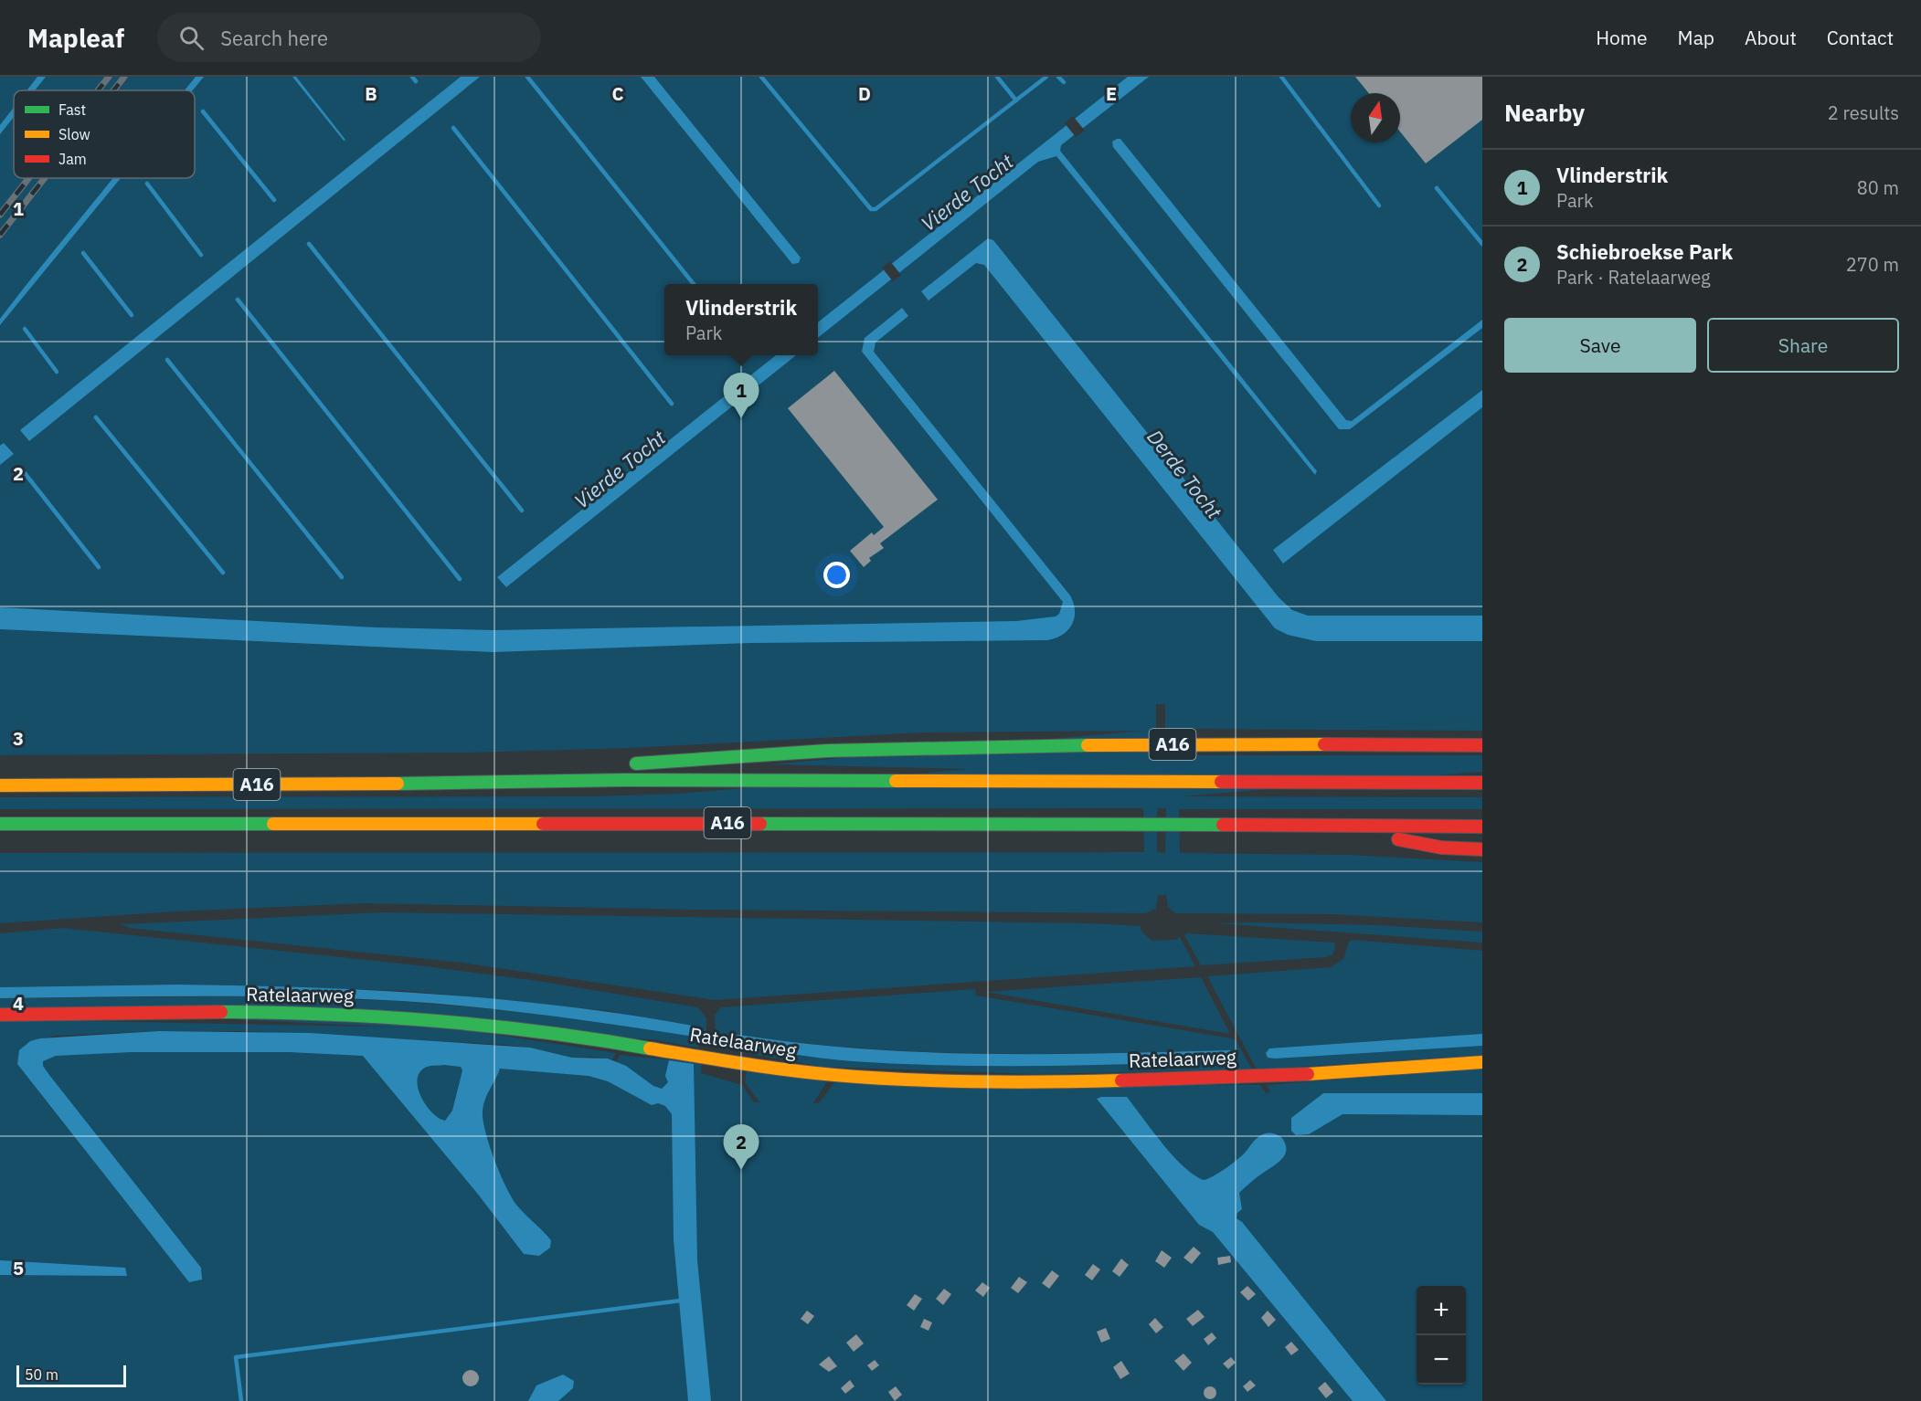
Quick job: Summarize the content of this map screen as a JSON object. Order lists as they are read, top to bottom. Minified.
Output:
{"streets":{"main road":["A16","Ratelaarweg"]},"water":["Vierde Tocht","Derde Tocht"],"legend":["Fast","Slow","Jam"],"scale_bar":"50 m","north":"top","page":{"header":"Mapleaf","search":"Search here","nav":["Home","Map","About","Contact"],"heading":["Nearby","2 results"],"list":[{"mark":"1","name":"Vlinderstrik","note":"Park","value":"80 m"},{"mark":"2","name":"Schiebroekse Park","note":"Park · Ratelaarweg","value":"270 m"}],"popup":["Vlinderstrik","Park"],"buttons":["Save","Share"],"pins":["1","2"],"map_buttons":["+","−"],"scale":"50 m"},"grid":{"columns":["B","C","D","E"],"rows":["1","2","3","4","5"]}}
